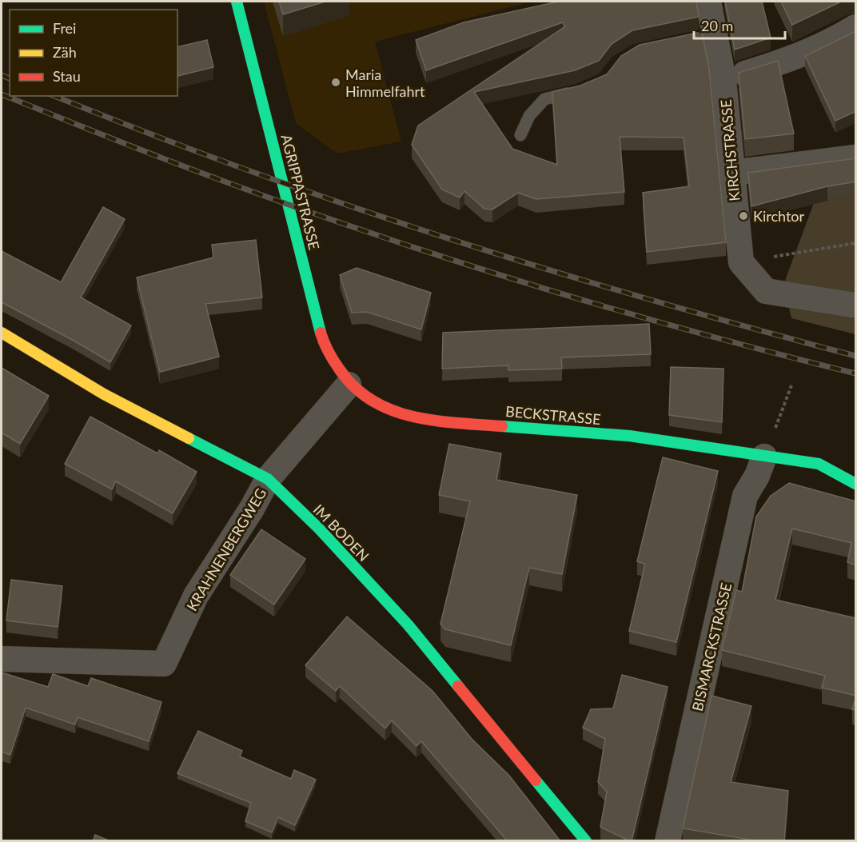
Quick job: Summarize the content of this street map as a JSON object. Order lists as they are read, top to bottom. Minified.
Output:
{"streets":{"street":["KIRCHSTRASSE","AGRIPPASTRASSE","BECKSTRASSE","IM BODEN","KRAHNENBERGWEG","BISMARCKSTRASSE"]},"crossings":[["AGRIPPASTRASSE","BECKSTRASSE"],["AGRIPPASTRASSE","KRAHNENBERGWEG"],["BECKSTRASSE","KRAHNENBERGWEG"],["BECKSTRASSE","BISMARCKSTRASSE"],["IM BODEN","KRAHNENBERGWEG"]],"places":["Maria Himmelfahrt","Kirchtor"],"legend":["Frei","Zäh","Stau"],"scale_bar":"20 m"}
